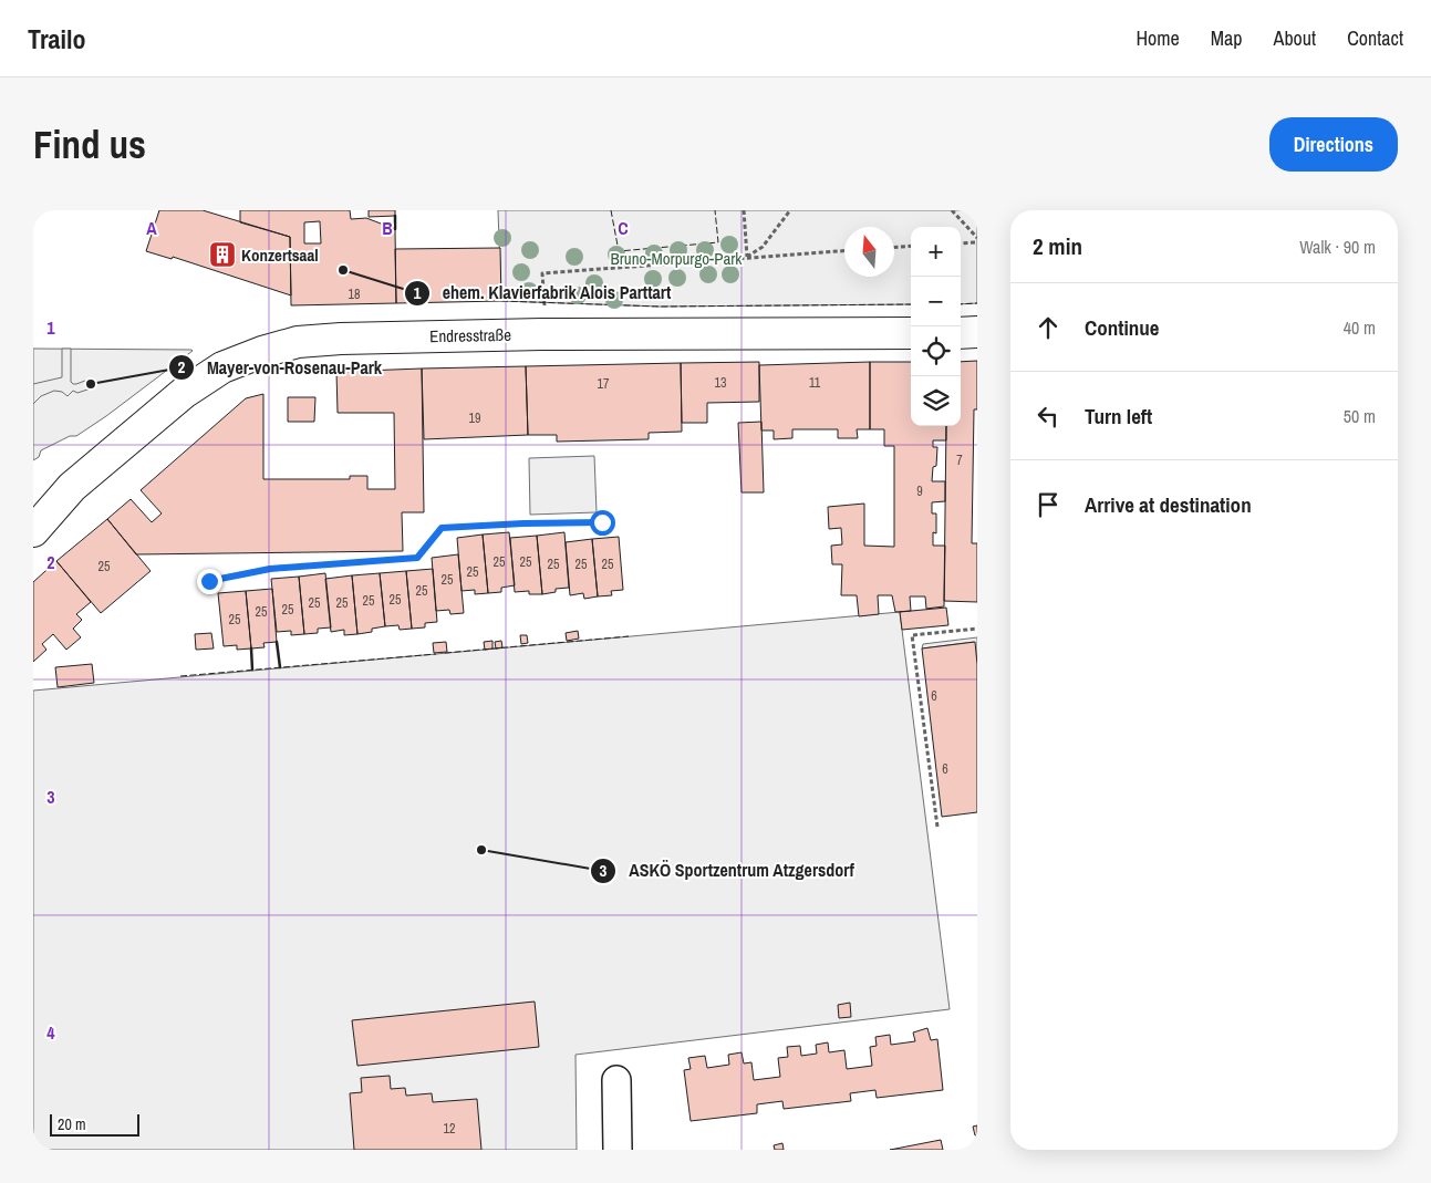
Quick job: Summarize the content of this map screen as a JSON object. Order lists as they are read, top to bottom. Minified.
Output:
{"streets":{"street":["Endresstraße"]},"parks":["Bruno-Morpurgo-Park"],"places":{"building":["Konzertsaal"],"other":["ehem. Klavierfabrik Alois Parttart","Mayer-von-Rosenau-Park","ASKÖ Sportzentrum Atzgersdorf"]},"house_numbers":["18","13","11","17","19","7","9","25","25","25","25","25","25","25","25","25","25","25","25","25","25","25","25","6","6","12"],"scale_bar":"20 m","north":"top","page":{"header":"Trailo","nav":["Home","Map","About","Contact"],"buttons":"Directions","title":"Find us","heading":["2 min","Walk · 90 m"],"map_buttons":["+","−"],"list":[["Continue","40 m"],["Turn left","50 m"],"Arrive at destination"],"scale":"20 m"},"grid":{"columns":["A","B","C"],"rows":["1","2","3","4"]}}
